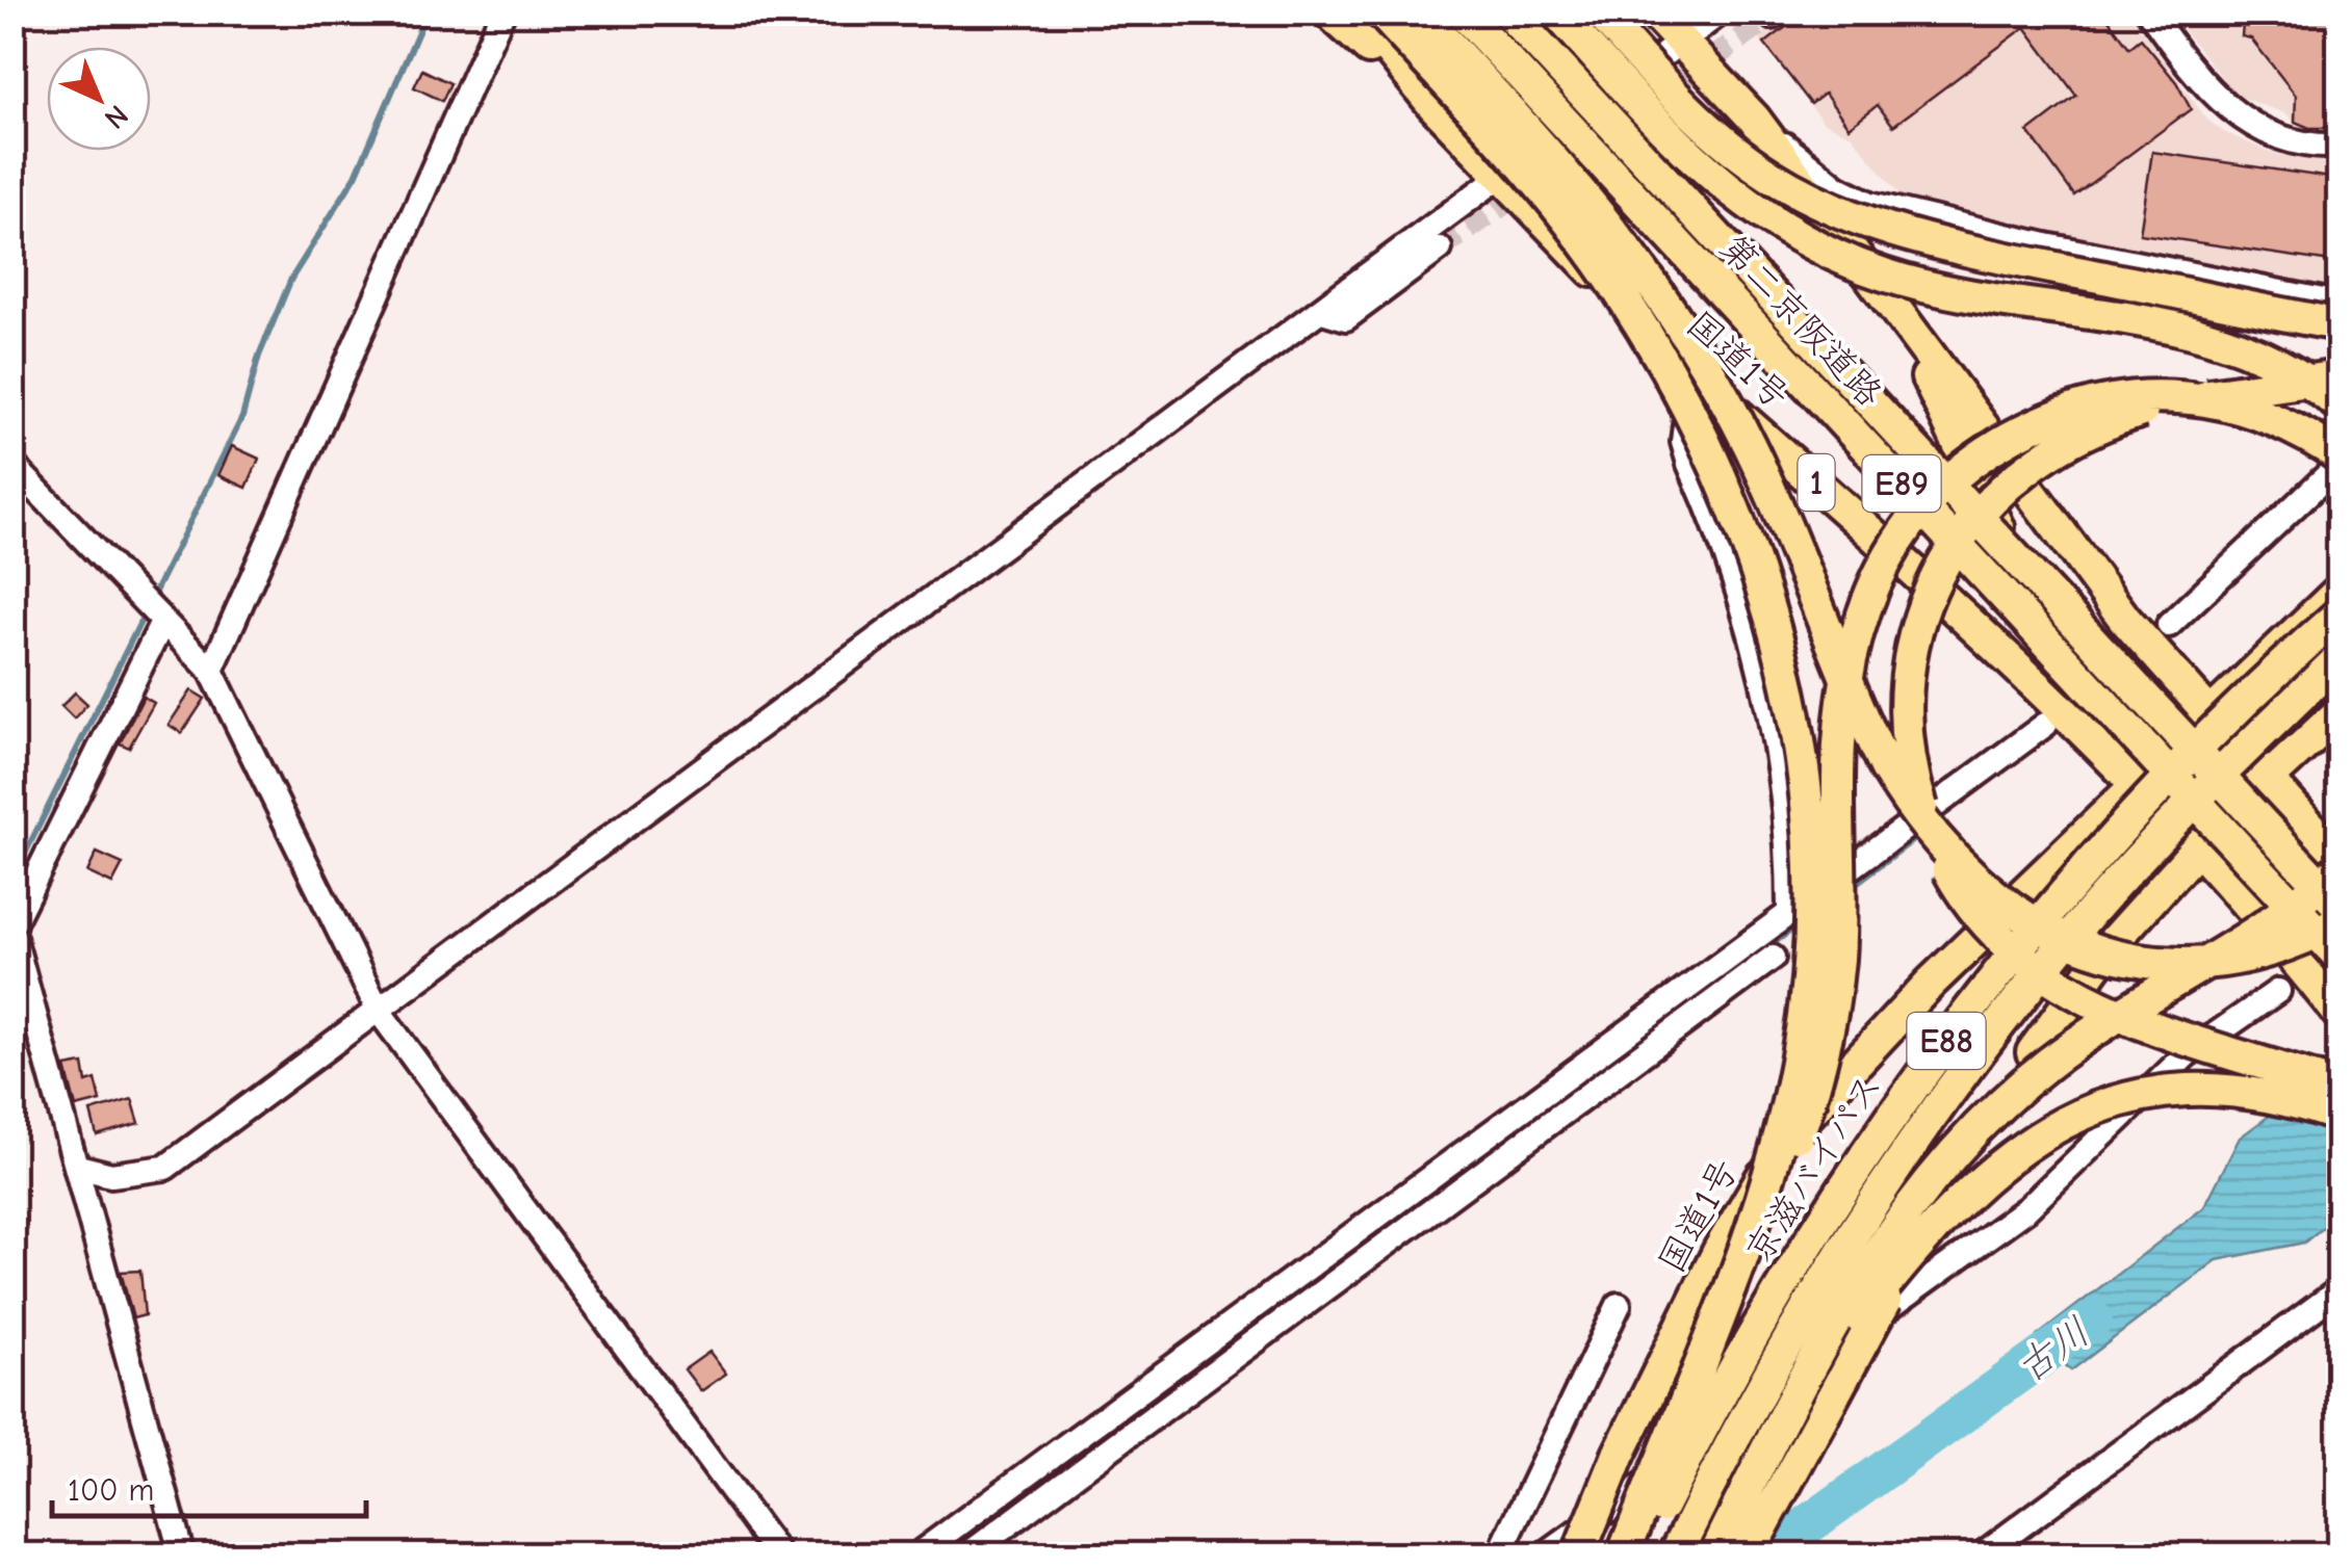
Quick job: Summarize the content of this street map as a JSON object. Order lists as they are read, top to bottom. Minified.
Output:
{"streets":{"highway":["第二京阪道路","国道1号","1","E89","E88","京滋バイパス"]},"crossings":[["国道1号","E88"],["国道1号","京滋バイパス"],["E88","京滋バイパス"]],"water":["古川"],"scale_bar":"100 m","north":"bottom right"}
